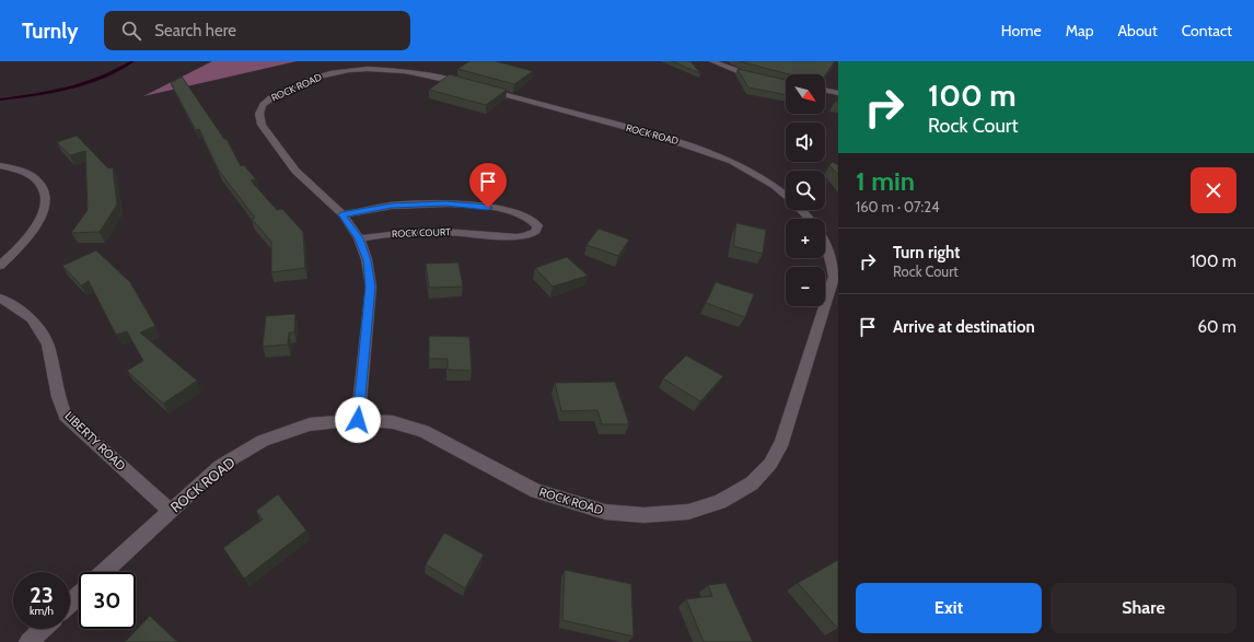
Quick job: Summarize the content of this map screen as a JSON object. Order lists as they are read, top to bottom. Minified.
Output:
{"streets":{"street":["ROCK ROAD","ROCK COURT","LIBERTY ROAD"]},"crossings":[["ROCK ROAD","ROCK COURT"],["ROCK ROAD","LIBERTY ROAD"]],"north":"bottom right","page":{"header":"Turnly","search":"Search here","nav":["Home","Map","About","Contact"],"turn":["100 m","Rock Court"],"map_buttons":["+","−"],"heading":["1 min","160 m · 07:24"],"list":[{"name":"Turn right","note":"Rock Court","value":"100 m"},{"name":"Arrive at destination","value":"60 m"}],"speed":"23 km/h","limit":"30","buttons":["Exit","Share"]}}
